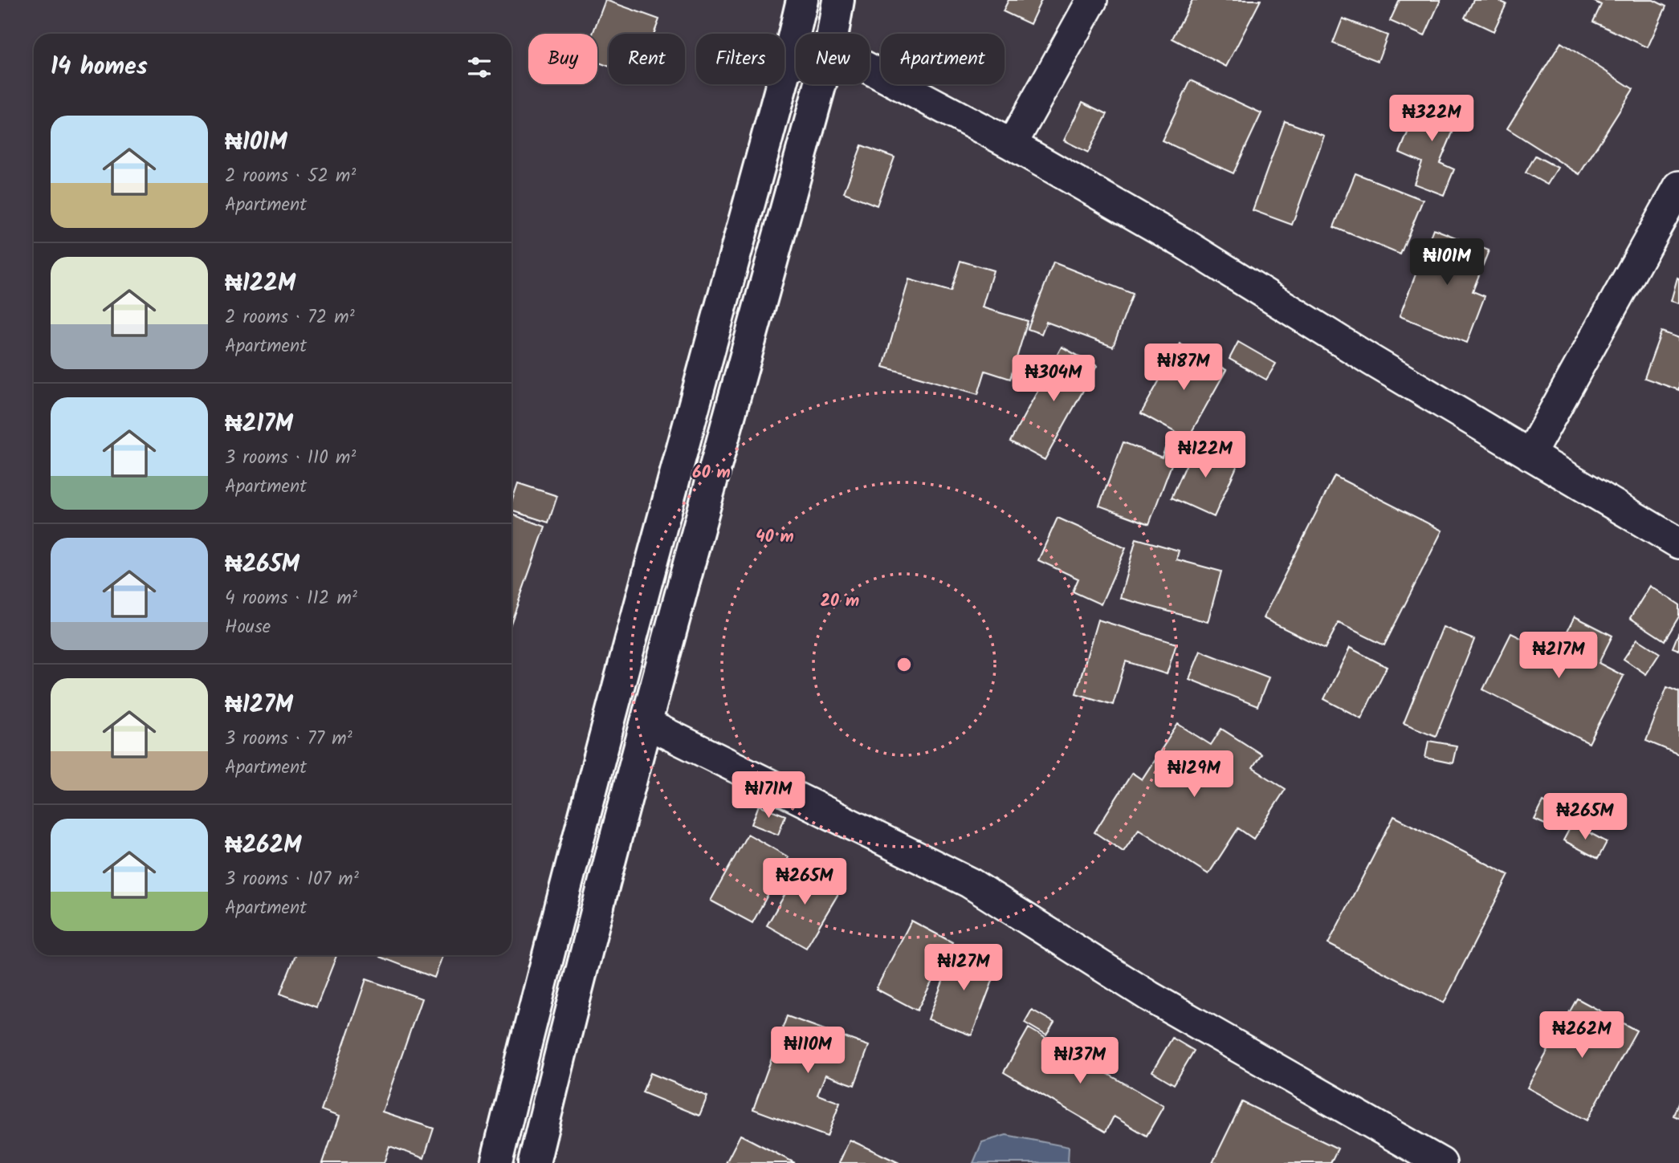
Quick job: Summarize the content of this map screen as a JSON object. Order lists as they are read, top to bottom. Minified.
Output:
{"page":{"chip":["Buy","Rent","Filters","New","Apartment"],"heading":"14 homes","price":["₦322M","₦101M","₦187M","₦304M","₦122M","₦217M","₦129M","₦171M","₦265M","₦265M","₦127M","₦262M","₦110M","₦137M"],"list":[{"name":"₦101M","note":"2 rooms · 52 m² · Apartment"},{"name":"₦122M","note":"2 rooms · 72 m² · Apartment"},{"name":"₦217M","note":"3 rooms · 110 m² · Apartment"},{"name":"₦265M","note":"4 rooms · 112 m² · House"},{"name":"₦127M","note":"3 rooms · 77 m² · Apartment"},{"name":"₦262M","note":"3 rooms · 107 m² · Apartment"}]},"rings":["60 m","40 m","20 m"]}
